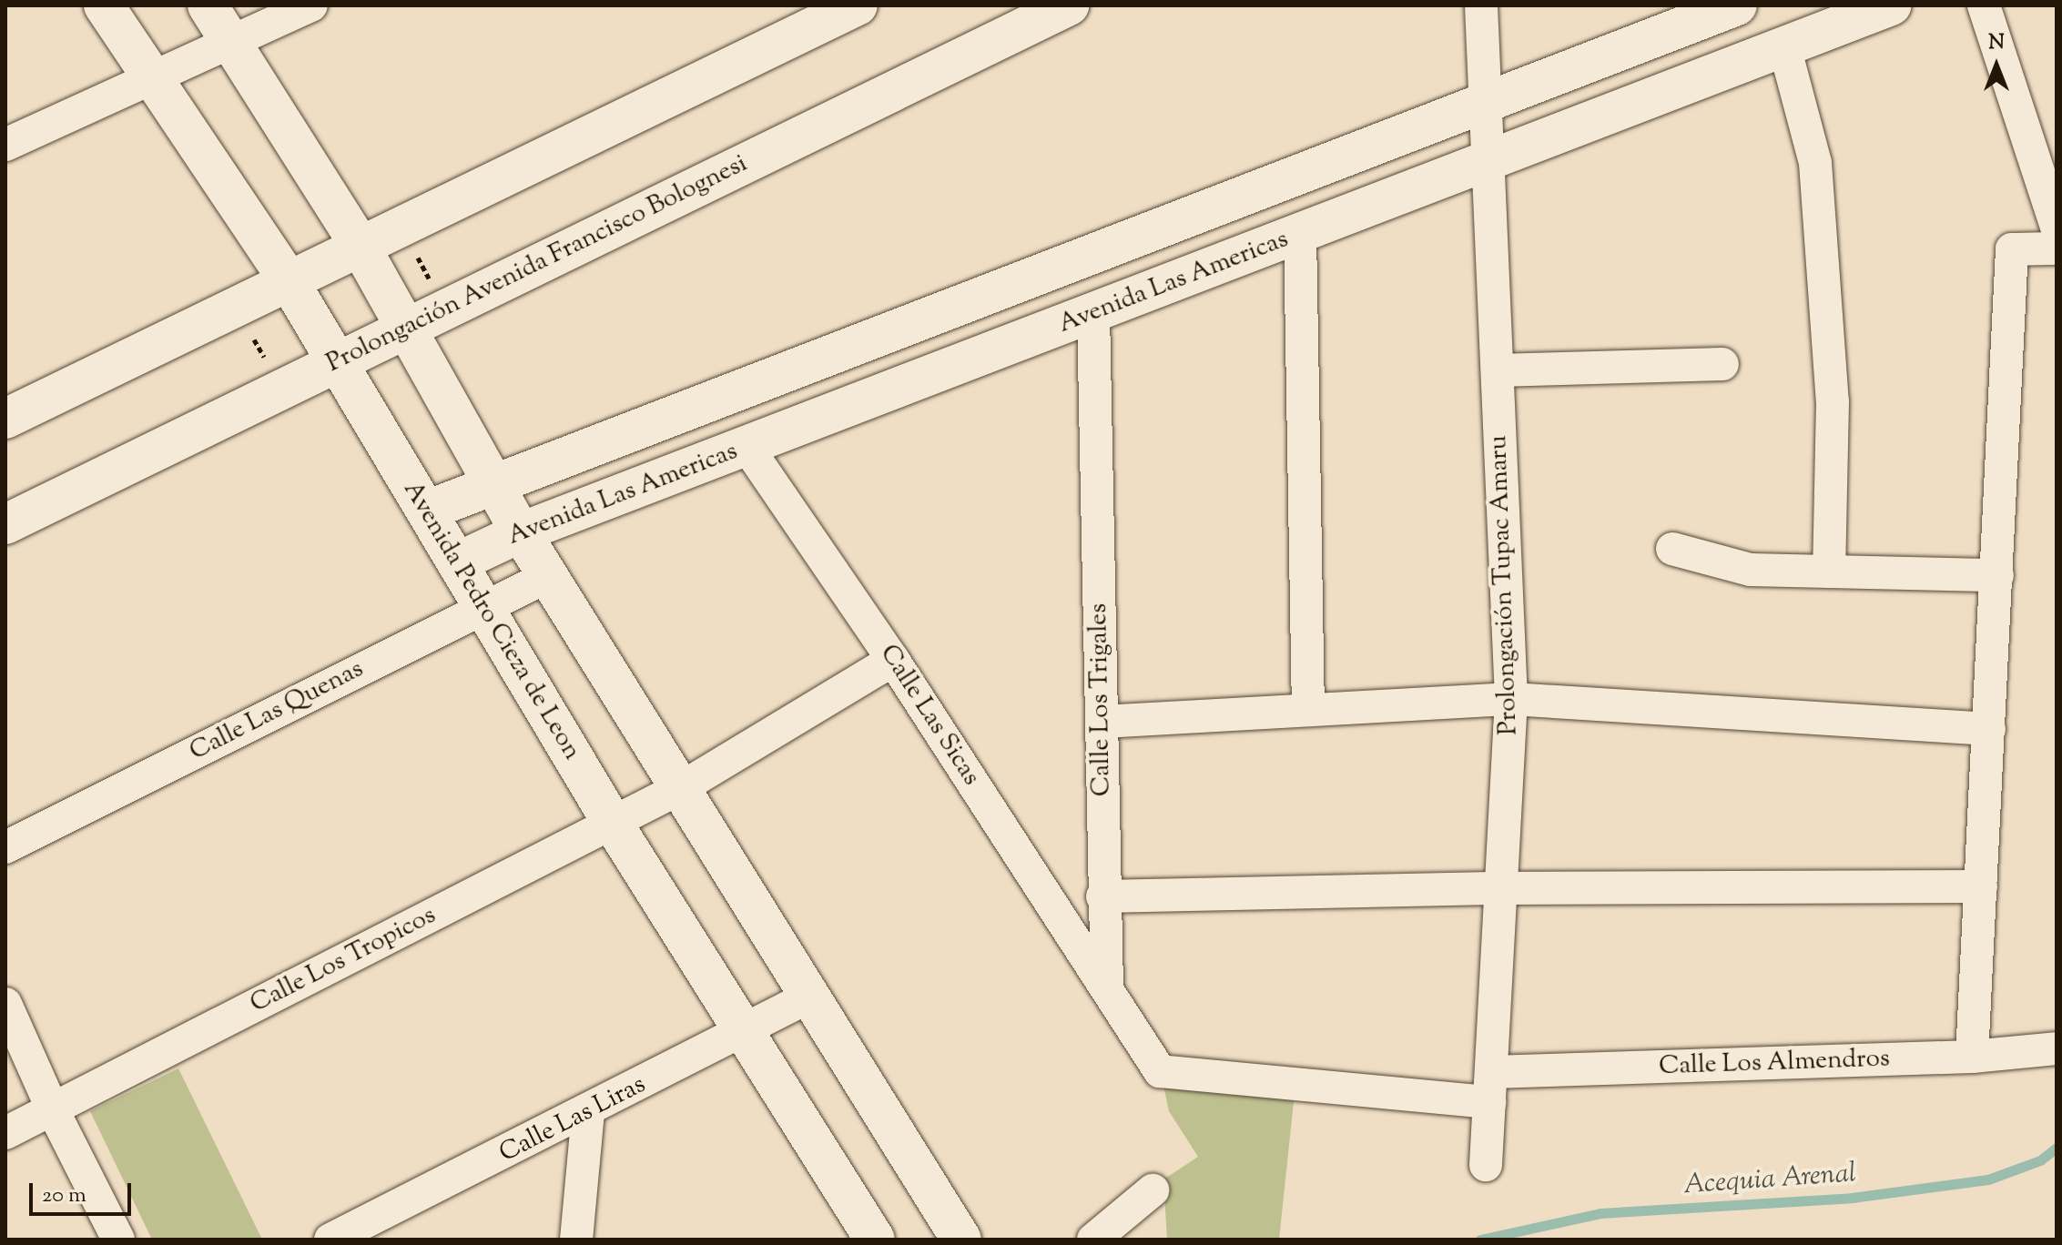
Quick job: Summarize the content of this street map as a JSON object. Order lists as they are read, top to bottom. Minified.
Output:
{"streets":{"street":["Prolongación Avenida Francisco Bolognesi","Avenida Las Americas","Prolongación Tupac Amaru","Avenida Pedro Cieza de Leon","Calle Los Trigales","Calle Las Quenas","Calle Las Sicas","Calle Los Tropicos","Calle Los Almendros","Calle Las Liras"]},"crossings":[["Prolongación Avenida Francisco Bolognesi","Avenida Pedro Cieza de Leon"],["Avenida Las Americas","Prolongación Tupac Amaru"],["Avenida Las Americas","Avenida Pedro Cieza de Leon"],["Avenida Las Americas","Calle Los Trigales"],["Avenida Las Americas","Calle Las Sicas"],["Prolongación Tupac Amaru","Calle Los Almendros"],["Avenida Pedro Cieza de Leon","Calle Las Quenas"],["Avenida Pedro Cieza de Leon","Calle Los Tropicos"],["Avenida Pedro Cieza de Leon","Calle Las Liras"],["Calle Los Trigales","Calle Las Sicas"],["Calle Los Trigales","Calle Los Almendros"],["Calle Las Sicas","Calle Los Tropicos"]],"water":["Acequia Arenal"],"scale_bar":"20 m","north":"top"}
